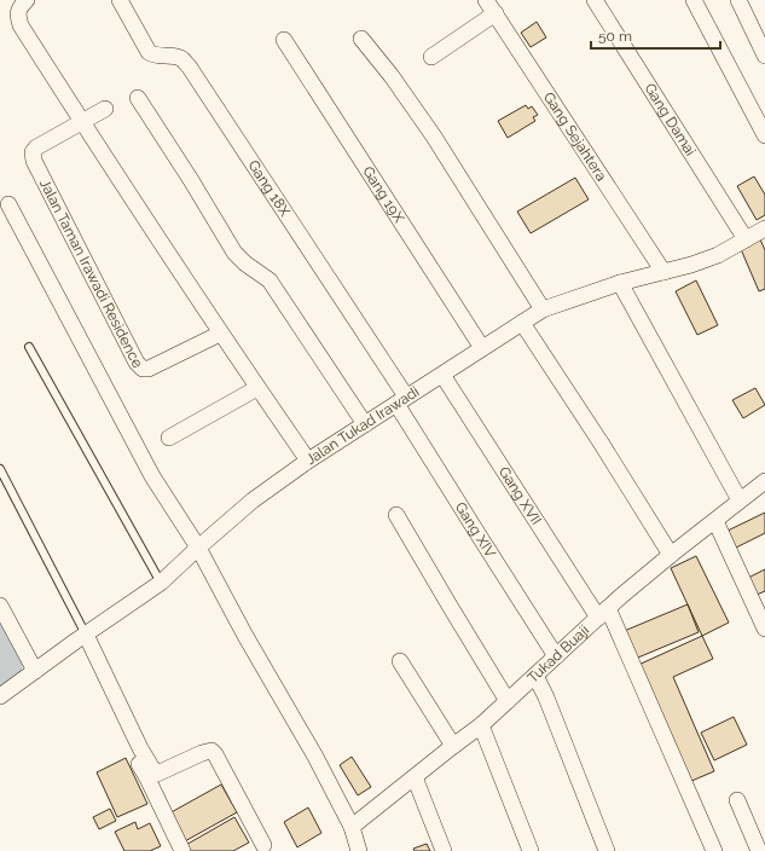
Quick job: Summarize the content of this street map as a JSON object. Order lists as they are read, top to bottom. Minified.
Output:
{"streets":{"street":["Gang Damai","Gang Sejahtera","Gang 18X","Gang 19X","Jalan Taman Irawadi Residence","Jalan Tukad Irawadi","Gang XVII","Gang XIV","Tukad Buaji"]},"crossings":[["Gang Damai","Jalan Tukad Irawadi"],["Gang Sejahtera","Jalan Tukad Irawadi"],["Gang 18X","Jalan Tukad Irawadi"],["Gang 18X","Gang XIV"],["Gang 19X","Jalan Tukad Irawadi"],["Jalan Tukad Irawadi","Gang XVII"],["Jalan Tukad Irawadi","Gang XIV"],["Gang XVII","Tukad Buaji"],["Gang XIV","Tukad Buaji"]],"scale_bar":"50 m"}
